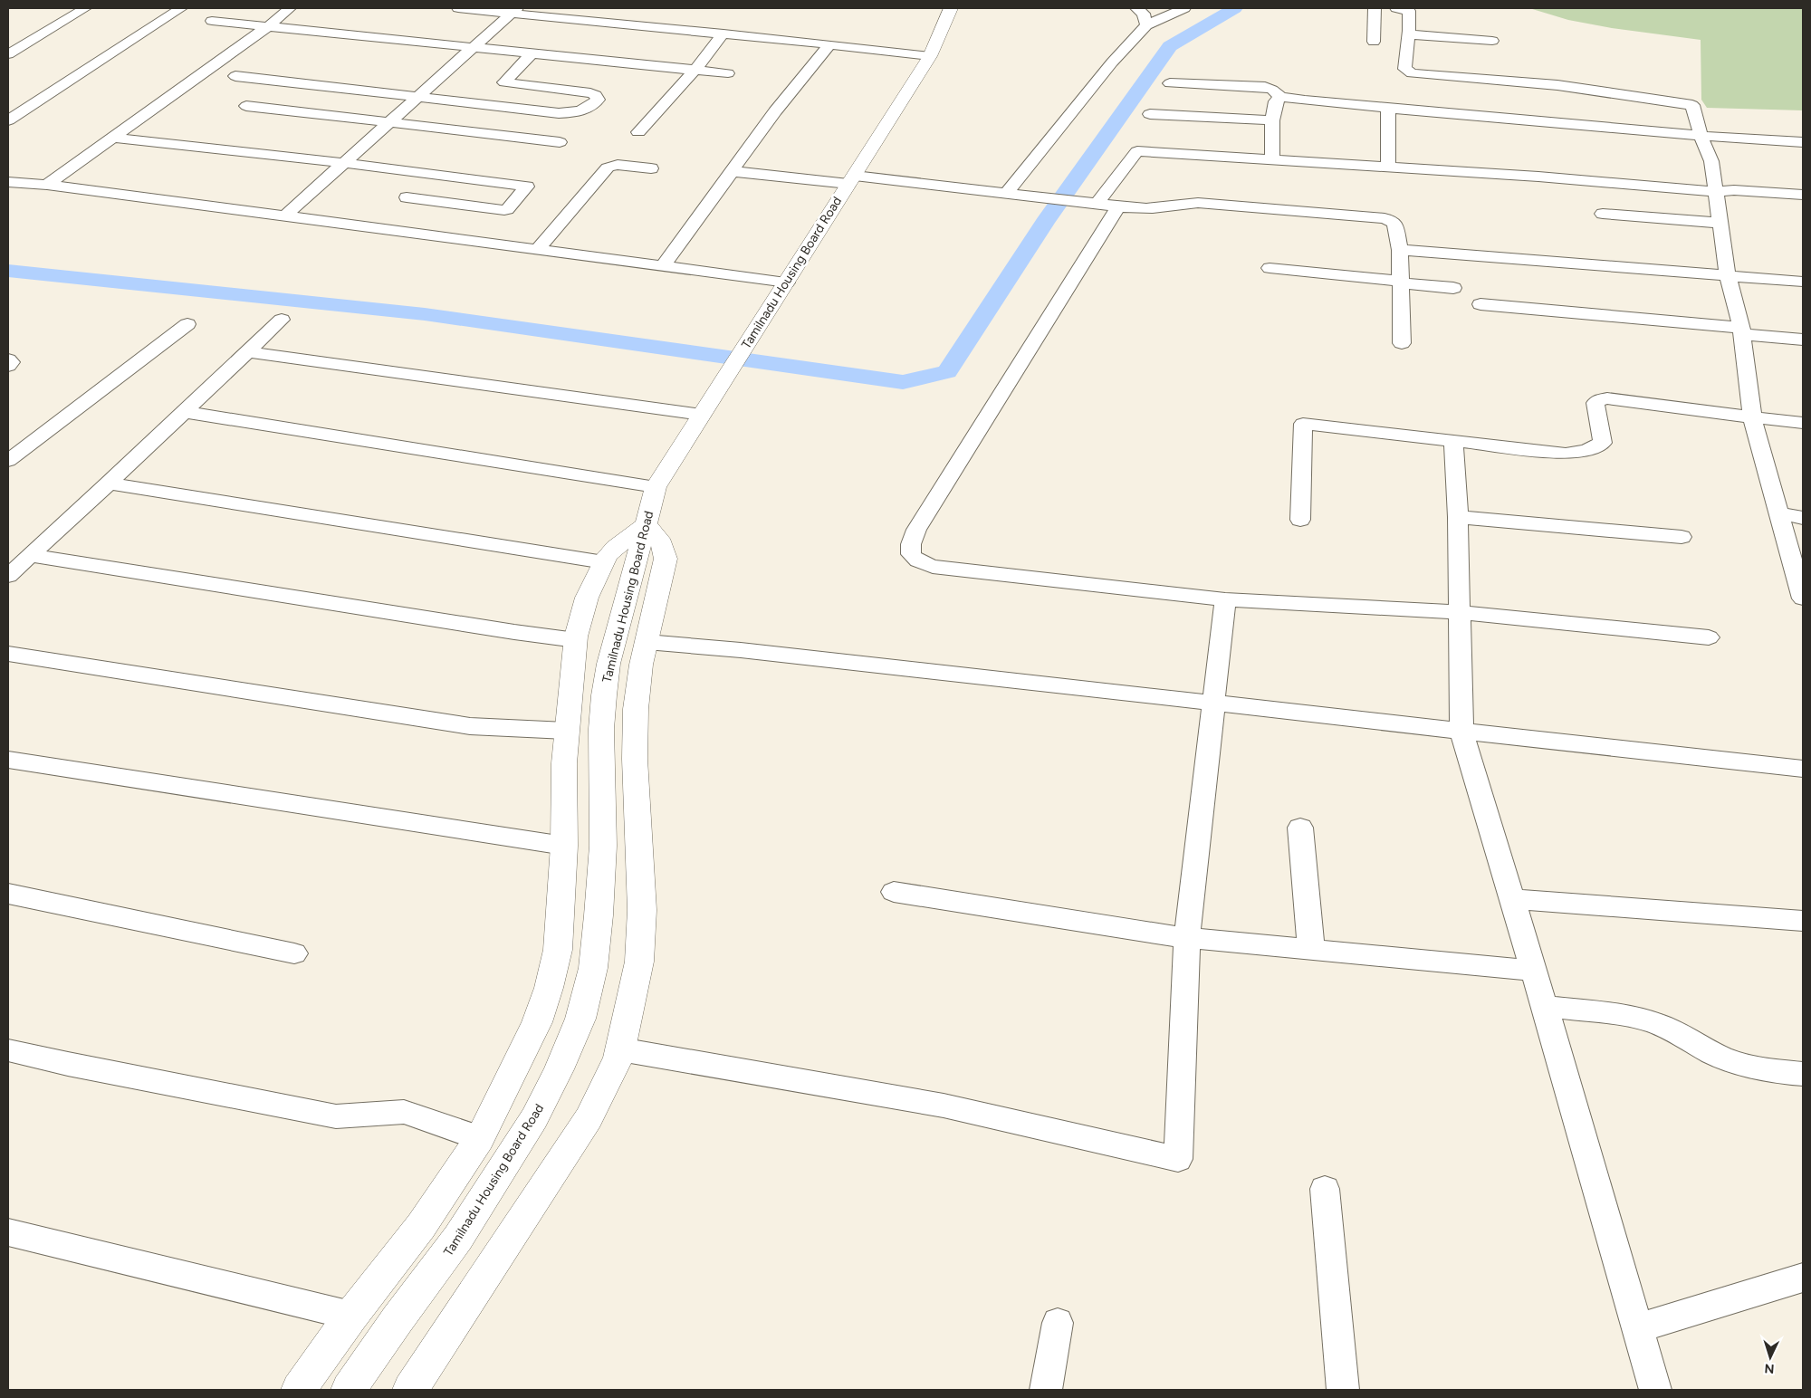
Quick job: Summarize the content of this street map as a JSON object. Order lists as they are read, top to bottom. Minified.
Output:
{"streets":{"street":["Tamilnadu Housing Board Road"]},"north":"bottom"}
